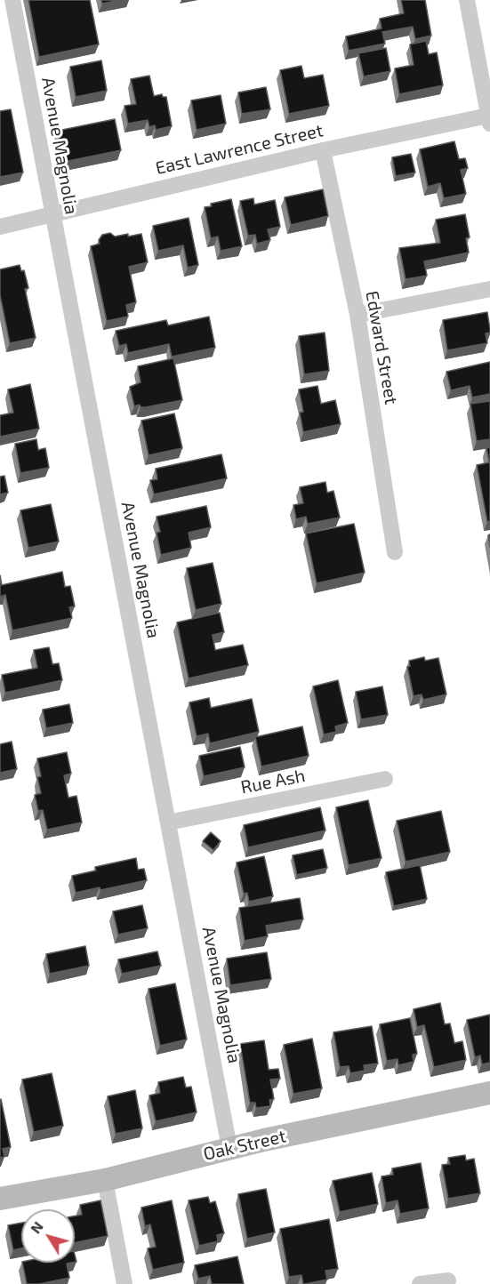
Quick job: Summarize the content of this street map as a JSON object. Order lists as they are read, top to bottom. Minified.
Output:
{"streets":{"main road":["Oak Street"],"street":["Avenue Magnolia","East Lawrence Street","Edward Street","Rue Ash"]},"crossings":[["Avenue Magnolia","East Lawrence Street"],["Avenue Magnolia","Rue Ash"],["Avenue Magnolia","Oak Street"],["East Lawrence Street","Edward Street"]],"north":"top left"}
